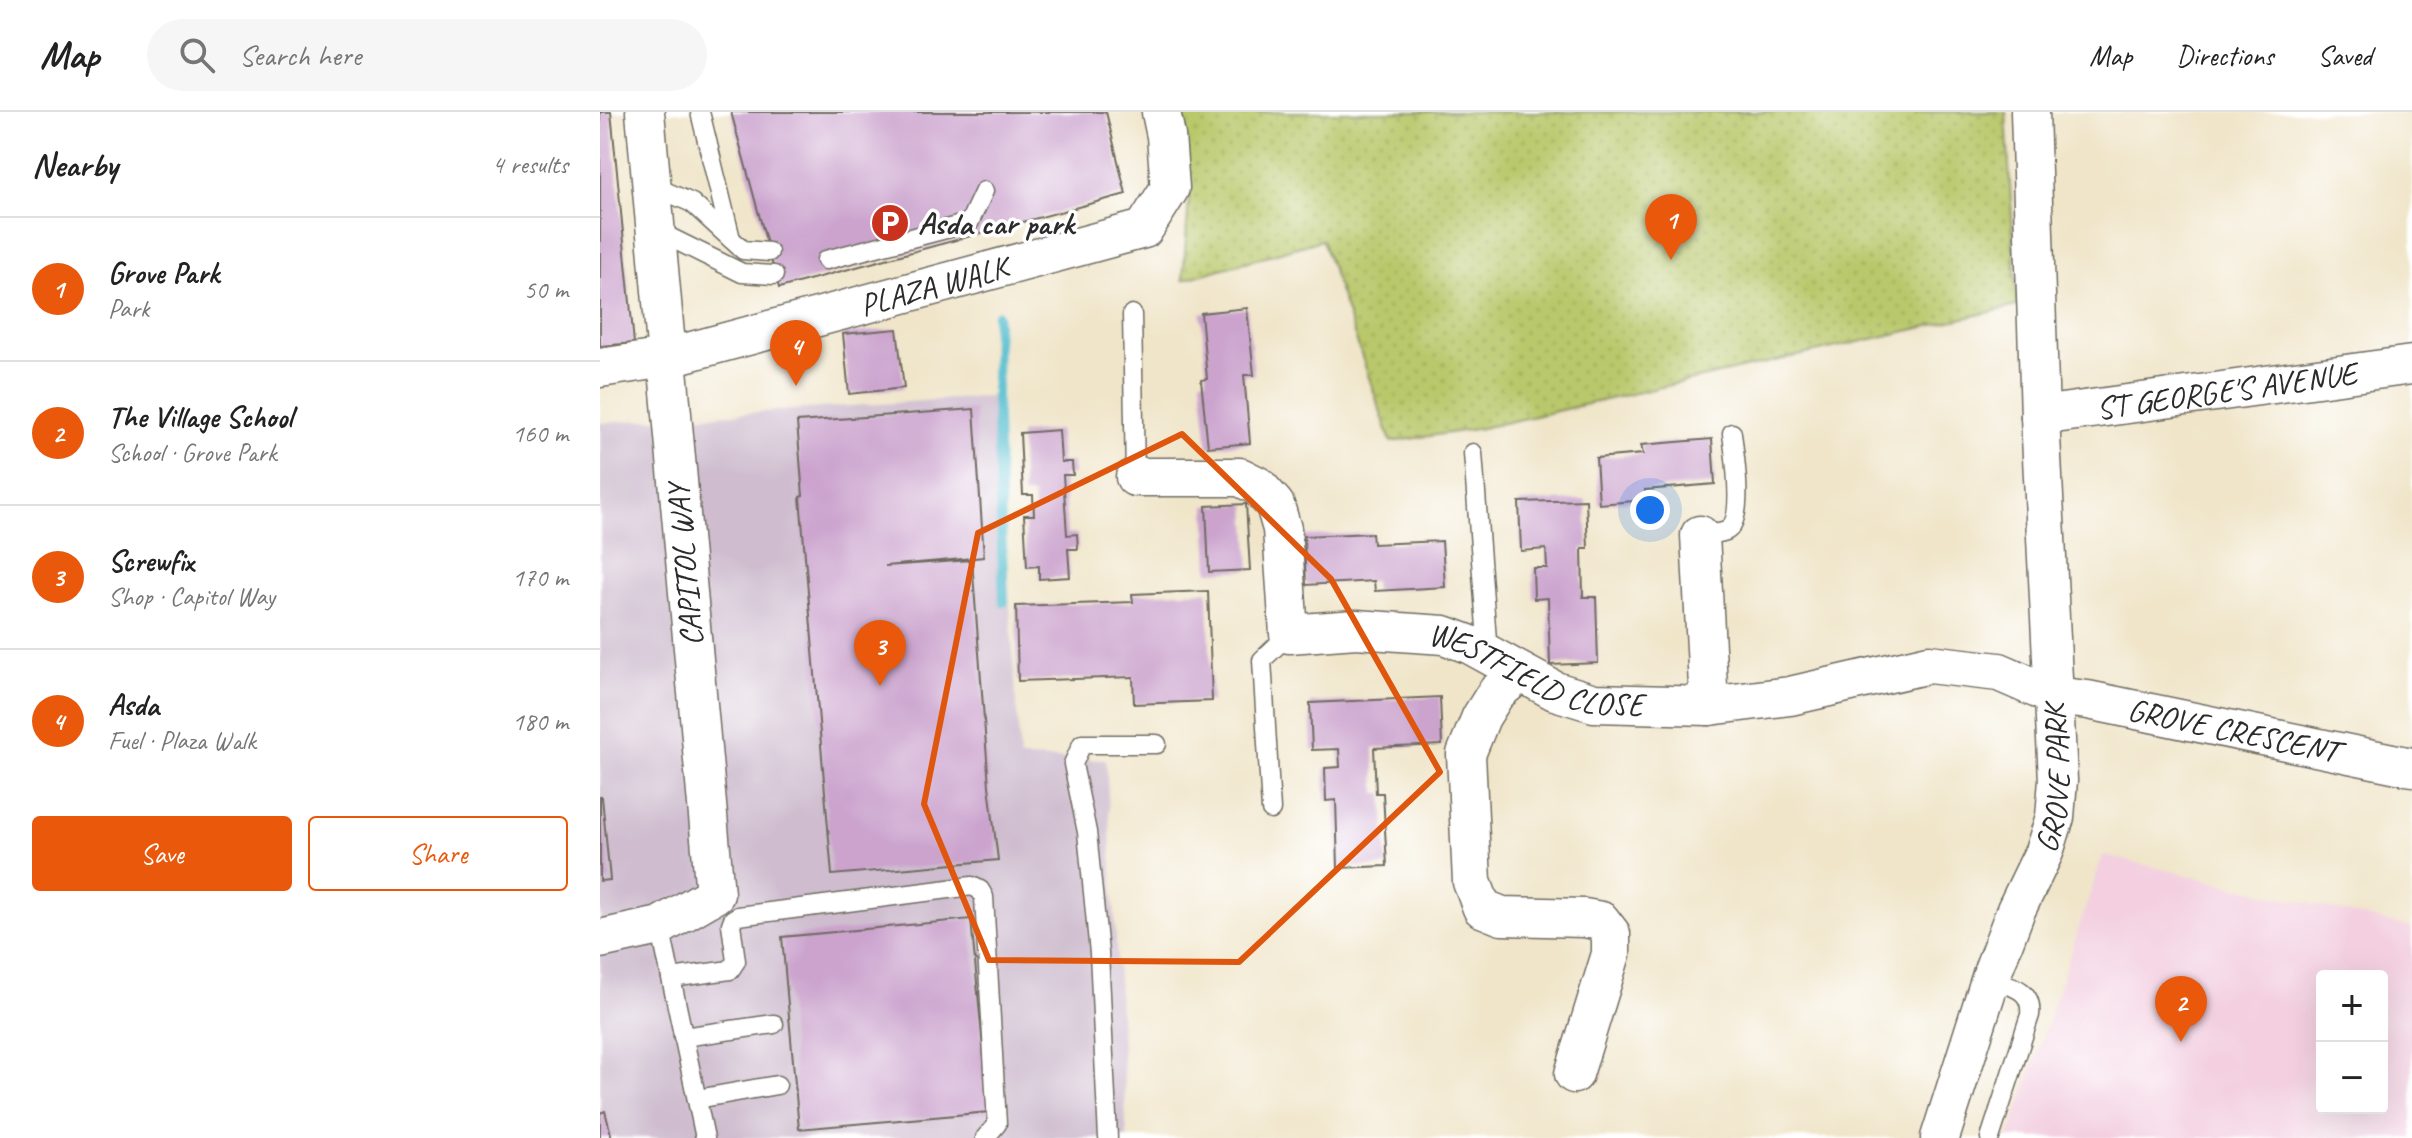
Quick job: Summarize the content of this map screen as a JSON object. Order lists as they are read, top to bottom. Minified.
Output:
{"streets":{"street":["PLAZA WALK","ST GEORGE'S AVENUE","CAPITOL WAY","WESTFIELD CLOSE","GROVE CRESCENT","GROVE PARK"]},"crossings":[["PLAZA WALK","CAPITOL WAY"],["ST GEORGE'S AVENUE","GROVE PARK"],["WESTFIELD CLOSE","GROVE CRESCENT"],["WESTFIELD CLOSE","GROVE PARK"],["GROVE CRESCENT","GROVE PARK"]],"places":{"parking":["Asda car park"]},"page":{"header":"Map","search":"Search here","nav":["Map","Directions","Saved"],"heading":["Nearby","4 results"],"pins":["1","4","3","2"],"list":[{"mark":"1","name":"Grove Park","note":"Park","value":"50 m"},{"mark":"2","name":"The Village School","note":"School · Grove Park","value":"160 m"},{"mark":"3","name":"Screwfix","note":"Shop · Capitol Way","value":"170 m"},{"mark":"4","name":"Asda","note":"Fuel · Plaza Walk","value":"180 m"}],"buttons":["Save","Share"],"map_buttons":["+","−"]}}
